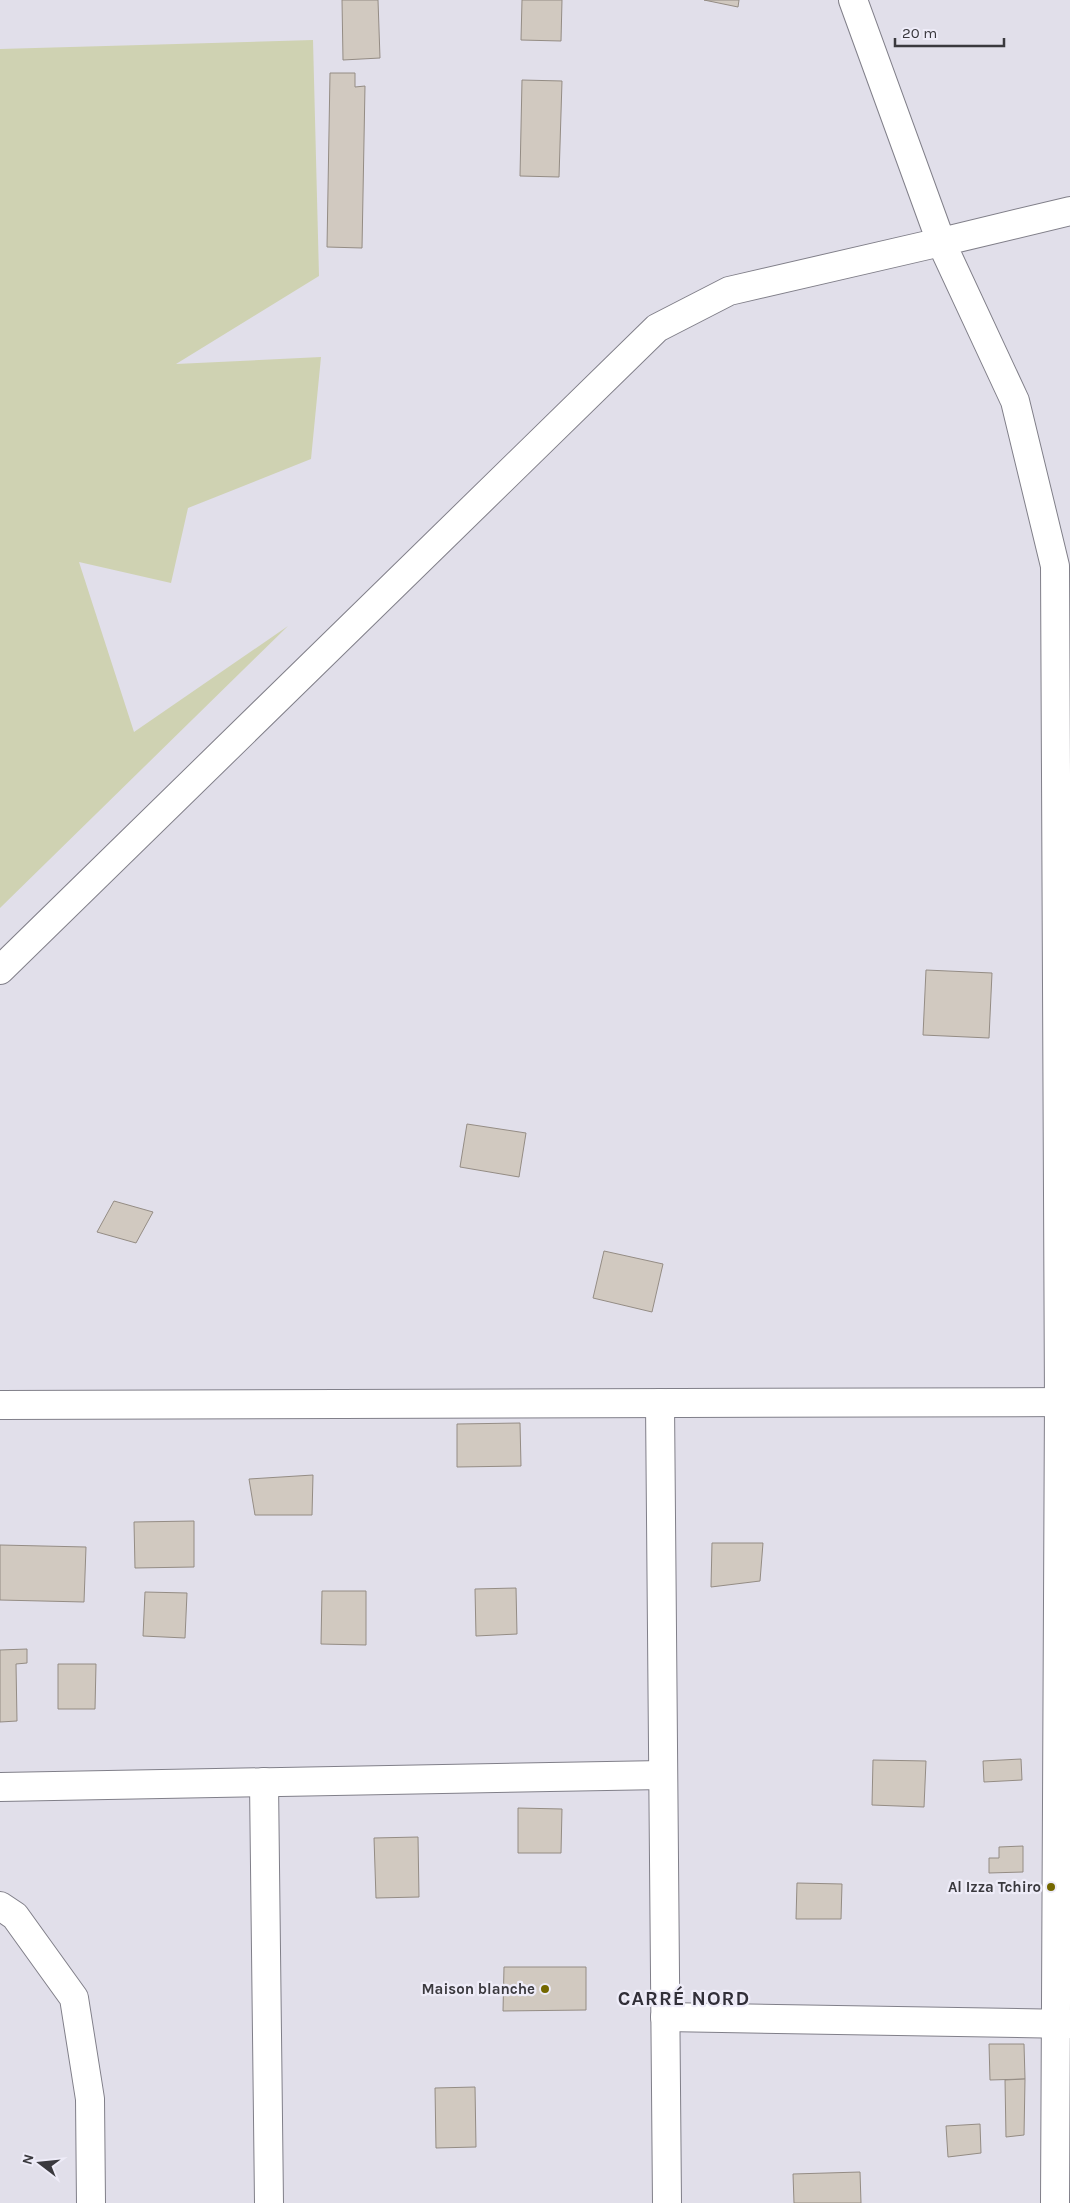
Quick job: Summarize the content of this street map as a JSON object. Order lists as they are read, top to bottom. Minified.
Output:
{"districts":["CARRÉ NORD"],"places":["Al Izza Tchiro","Maison blanche"],"scale_bar":"20 m","north":"left"}
